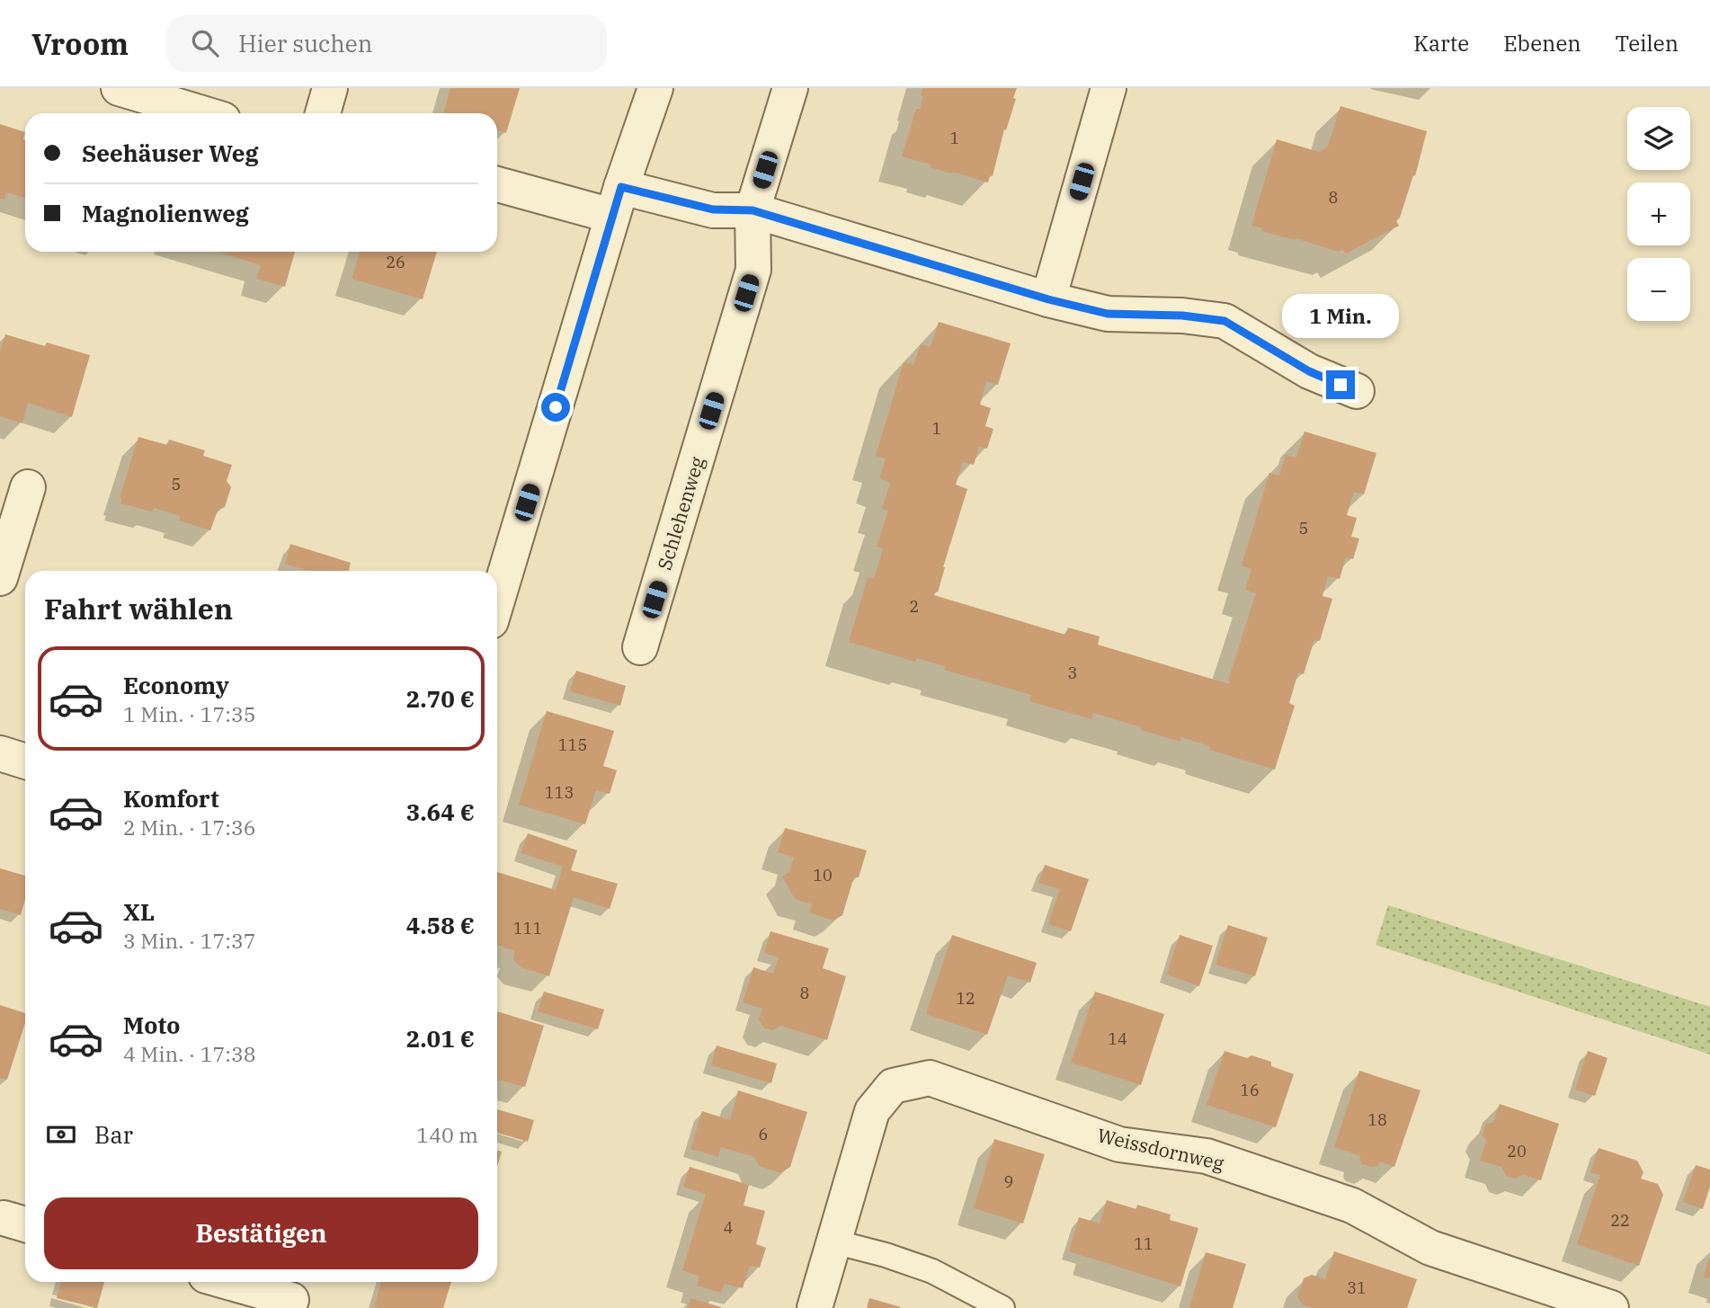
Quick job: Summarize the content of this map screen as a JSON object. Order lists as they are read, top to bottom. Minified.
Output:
{"streets":{"street":["Schlehenweg","Weissdornweg"]},"house_numbers":["1","8","26","1","5","5","2","3","115","113","10","111","8","12","14","16","18","6","20","9","22","4","11","31"],"page":{"header":"Vroom","search":"Hier suchen","nav":["Karte","Ebenen","Teilen"],"map_buttons":["+","−"],"banner":["Seehäuser Weg","Magnolienweg"],"bubble":"1 Min.","heading":"Fahrt wählen","list":[{"name":"Economy","note":"1 Min. · 17:35","value":"2.70 €"},{"name":"Komfort","note":"2 Min. · 17:36","value":"3.64 €"},{"name":"XL","note":"3 Min. · 17:37","value":"4.58 €"},{"name":"Moto","note":"4 Min. · 17:38","value":"2.01 €"}],"pay":["Bar","140 m"],"buttons":"Bestätigen"}}
